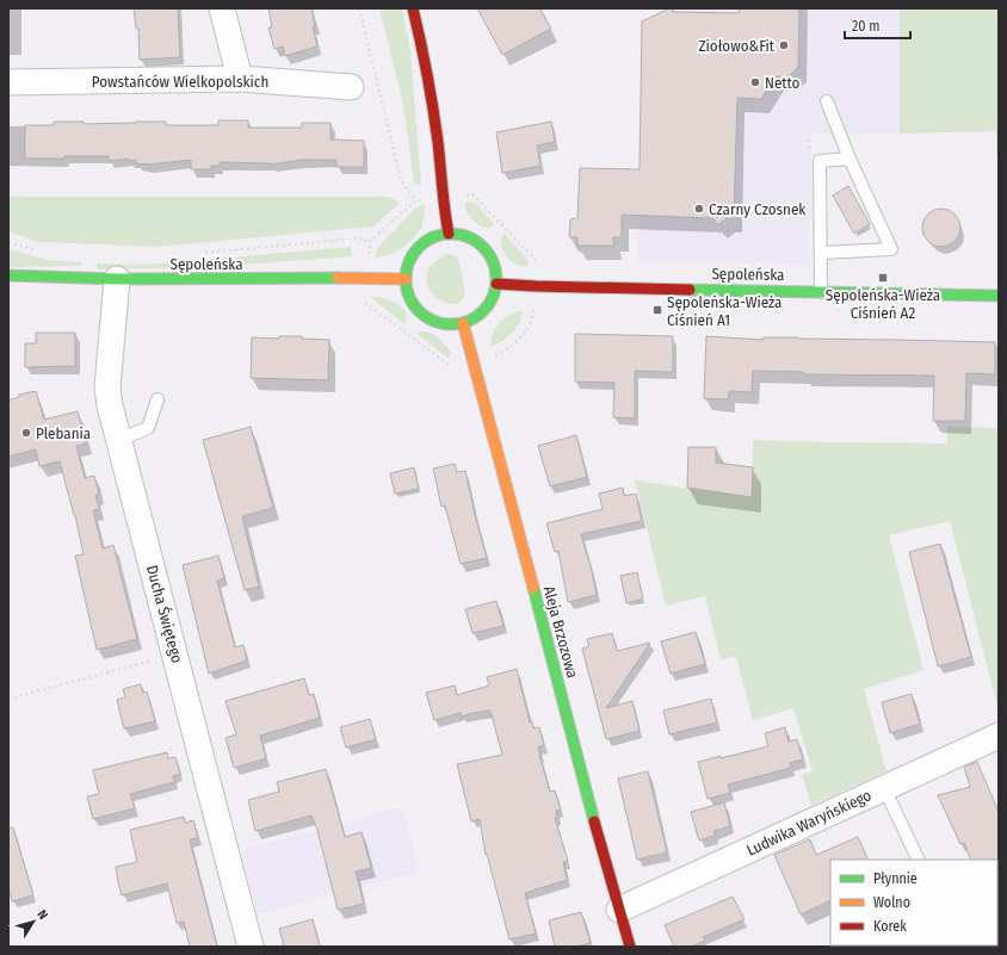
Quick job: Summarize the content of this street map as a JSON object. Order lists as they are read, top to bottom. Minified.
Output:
{"streets":{"street":["Powstańców Wielkopolskich","Sępoleńska","Ducha Świętego","Aleja Brzozowa","Ludwika Waryńskiego"]},"crossings":[["Sępoleńska","Ducha Świętego"],["Sępoleńska","Aleja Brzozowa"],["Aleja Brzozowa","Ludwika Waryńskiego"]],"places":{"other":["Ziołowo&Fit","Netto","Czarny Czosnek","Plebania"],"transit":["Sępoleńska-Wieża Ciśnień A2","Sępoleńska-Wieża Ciśnień A1"]},"legend":["Płynnie","Wolno","Korek"],"scale_bar":"20 m","north":"top right"}
